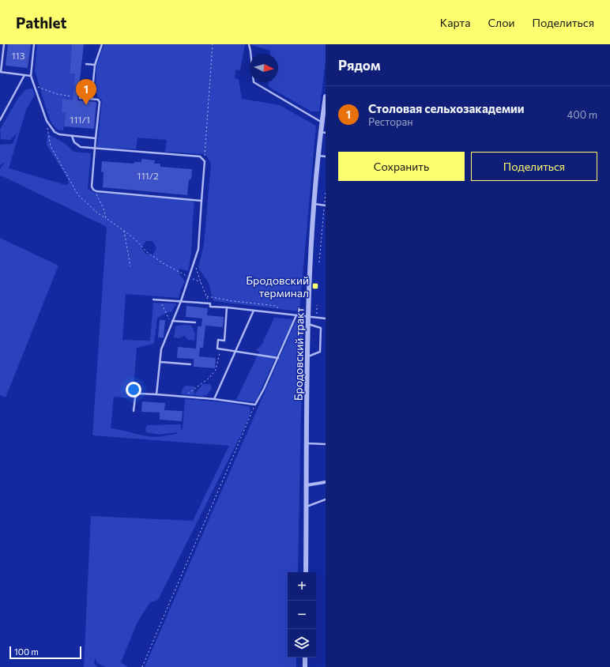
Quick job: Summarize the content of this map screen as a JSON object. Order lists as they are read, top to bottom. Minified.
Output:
{"streets":{"street":["Бродовский тракт"]},"places":{"transit":["Бродовский терминал"]},"house_numbers":["113","111/1","111/2"],"scale_bar":"100 m","north":"right","page":{"header":"Pathlet","nav":["Карта","Слои","Поделиться"],"heading":"Рядом","pins":"1","list":[{"mark":"1","name":"Столовая сельхозакадемии","note":"Ресторан","value":"400 m"}],"buttons":["Сохранить","Поделиться"],"map_buttons":["+","−"],"scale":"100 m"}}
